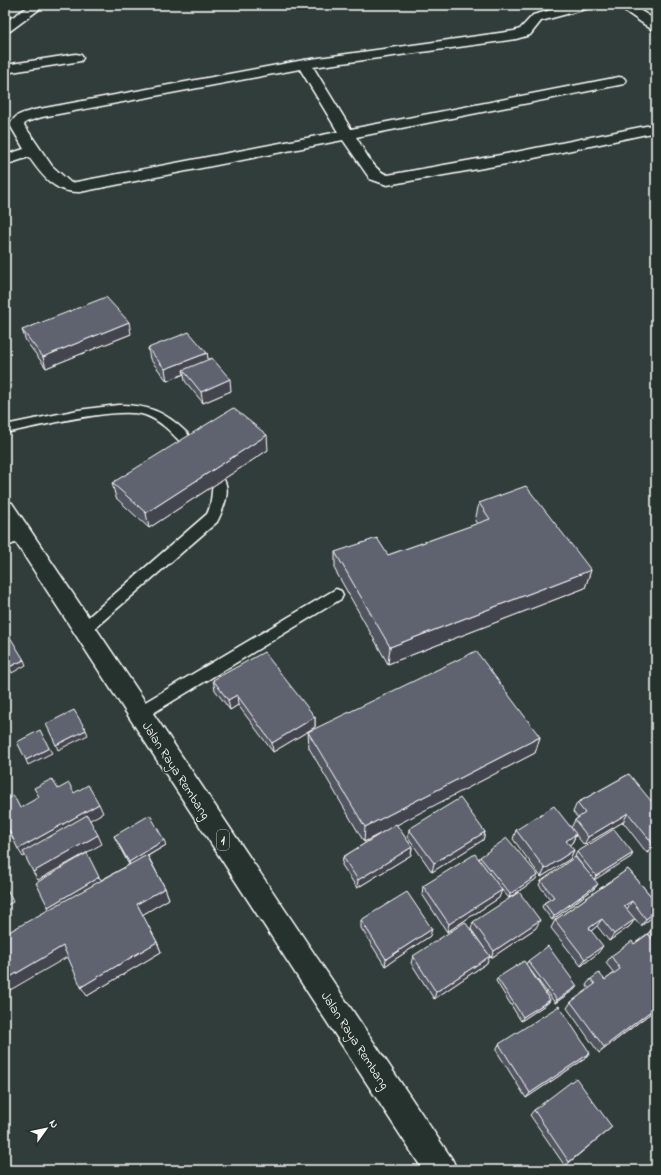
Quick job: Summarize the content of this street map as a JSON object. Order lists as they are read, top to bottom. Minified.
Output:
{"streets":{"main road":["Jalan Raya Rembang","1"]},"north":"top right"}
